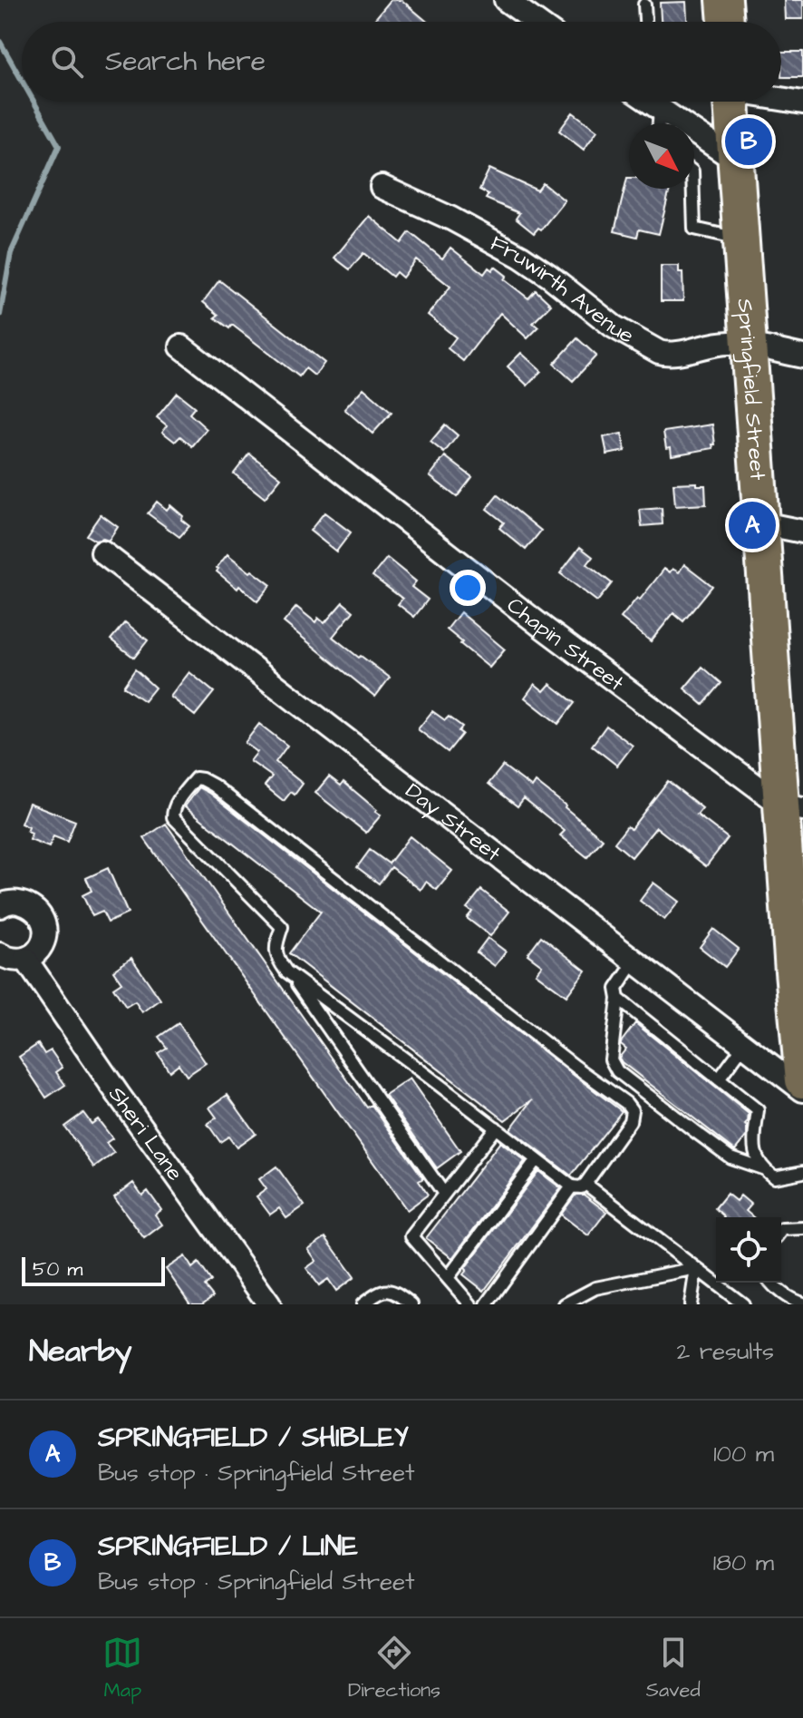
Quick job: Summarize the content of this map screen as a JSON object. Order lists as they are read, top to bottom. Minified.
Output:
{"streets":{"main road":["Springfield Street"],"street":["Fruwirth Avenue","Chapin Street","Day Street","Sheri Lane"]},"crossings":[["Fruwirth Avenue","Springfield Street"],["Springfield Street","Chapin Street"]],"scale_bar":"50 m","north":"bottom right","page":{"search":"Search here","pins":["B","A"],"scale":"50 m","heading":["Nearby","2 results"],"list":[{"mark":"A","name":"SPRINGFIELD / SHIBLEY","note":"Bus stop · Springfield Street","value":"100 m"},{"mark":"B","name":"SPRINGFIELD / LINE","note":"Bus stop · Springfield Street","value":"180 m"}],"nav":["Map","Directions","Saved"]}}
